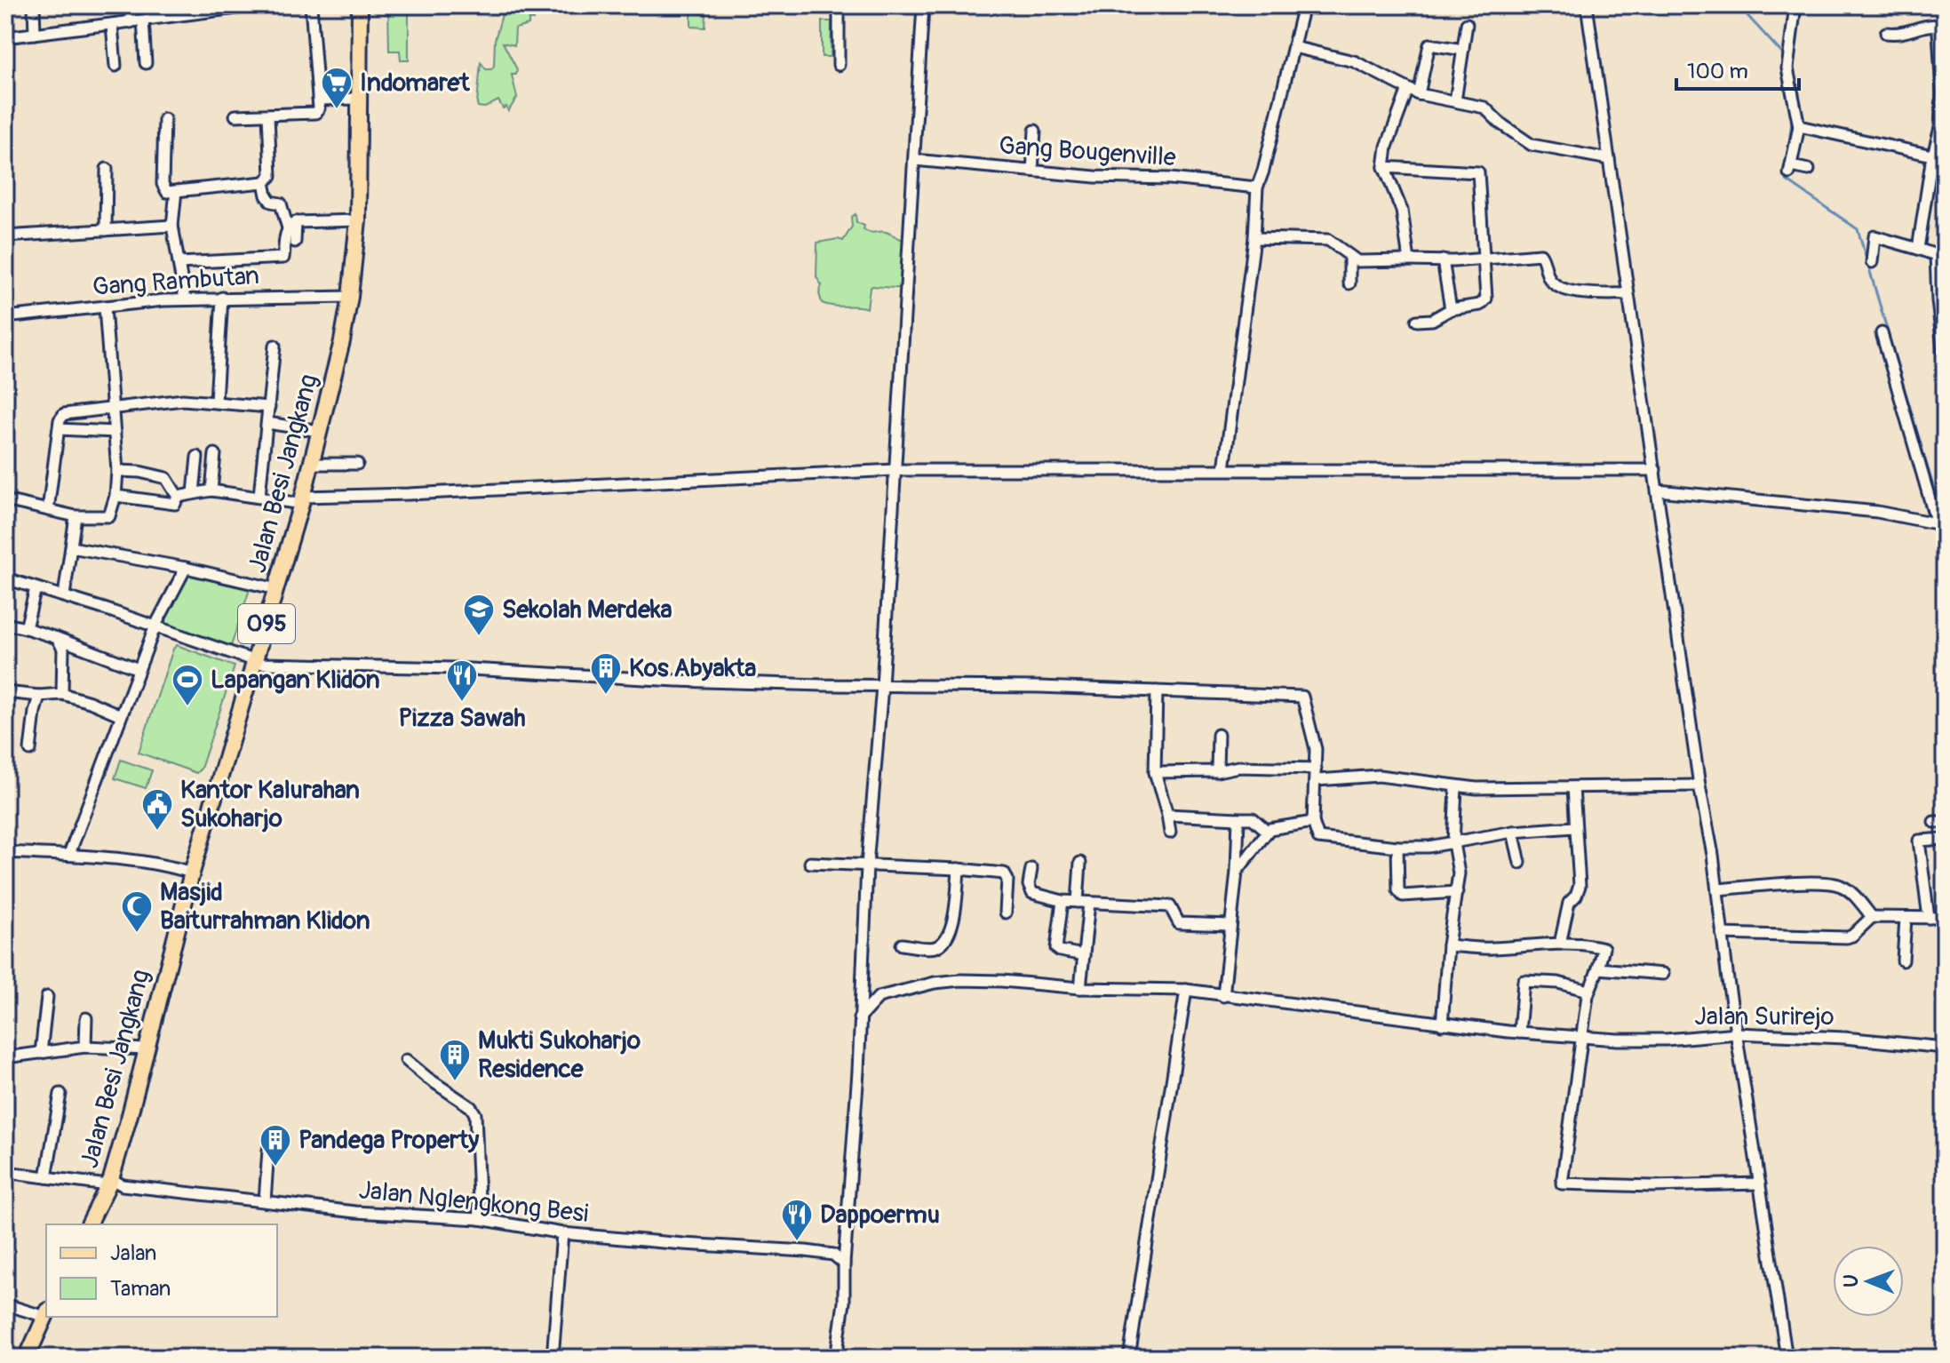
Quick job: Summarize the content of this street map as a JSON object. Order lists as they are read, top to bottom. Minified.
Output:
{"streets":{"main road":["Jalan Besi Jangkang","095"],"street":["Gang Bougenville","Gang Rambutan","Jalan Surirejo","Jalan Nglengkong Besi"]},"crossings":[["Gang Rambutan","Jalan Besi Jangkang"],["Jalan Besi Jangkang","Jalan Nglengkong Besi"]],"places":{"supermarket":["Indomaret"],"school or university":["Sekolah Merdeka"],"building":["Kos Abyakta","Mukti Sukoharjo Residence","Pandega Property"],"restaurant":["Pizza Sawah","Dappoermu"],"sports":["Lapangan Klidon"],"public building":["Kantor Kalurahan Sukoharjo"],"mosque":["Masjid Baiturrahman Klidon"]},"legend":["Jalan","Taman"],"scale_bar":"100 m","north":"left"}
